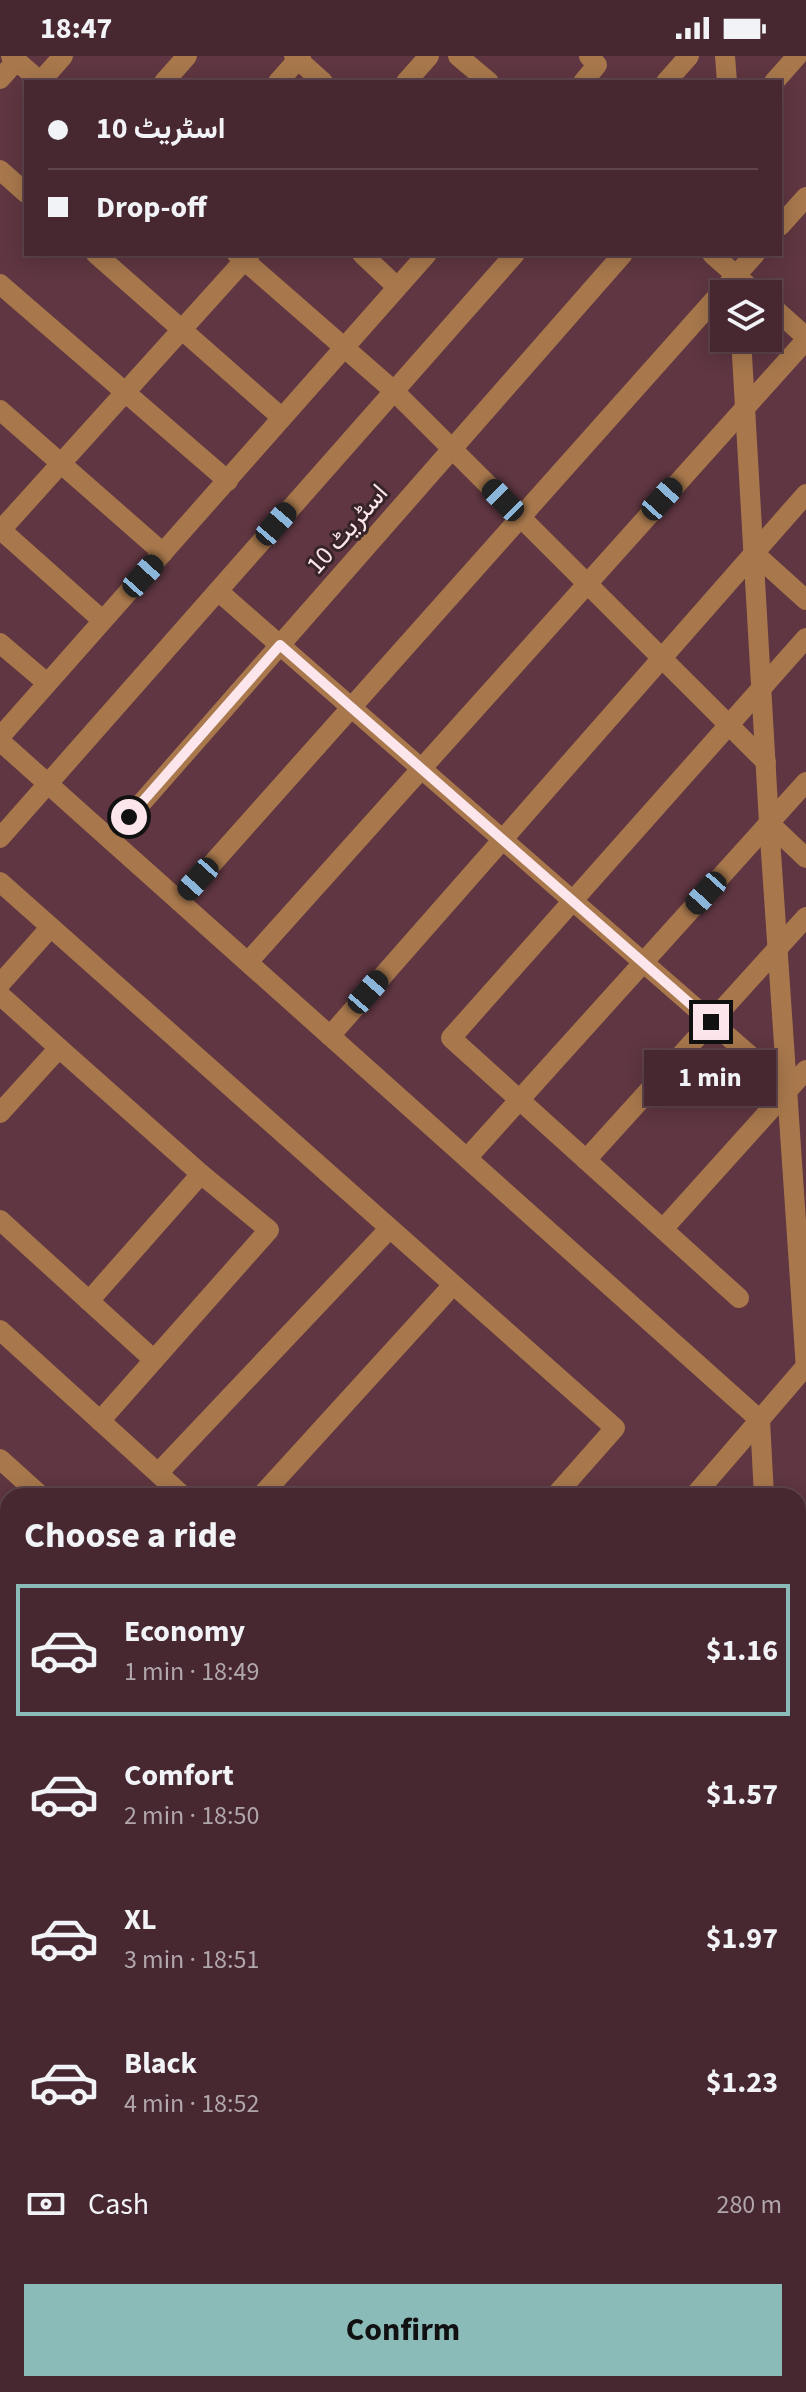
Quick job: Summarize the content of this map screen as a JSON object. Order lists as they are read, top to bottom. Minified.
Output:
{"streets":{"street":["اسٹریٹ 10"]},"page":{"status":"18:47","banner":["اسٹریٹ 10","Drop-off"],"bubble":"1 min","heading":"Choose a ride","list":[{"name":"Economy","note":"1 min · 18:49","value":"$1.16"},{"name":"Comfort","note":"2 min · 18:50","value":"$1.57"},{"name":"XL","note":"3 min · 18:51","value":"$1.97"},{"name":"Black","note":"4 min · 18:52","value":"$1.23"}],"pay":["Cash","280 m"],"buttons":"Confirm"}}
